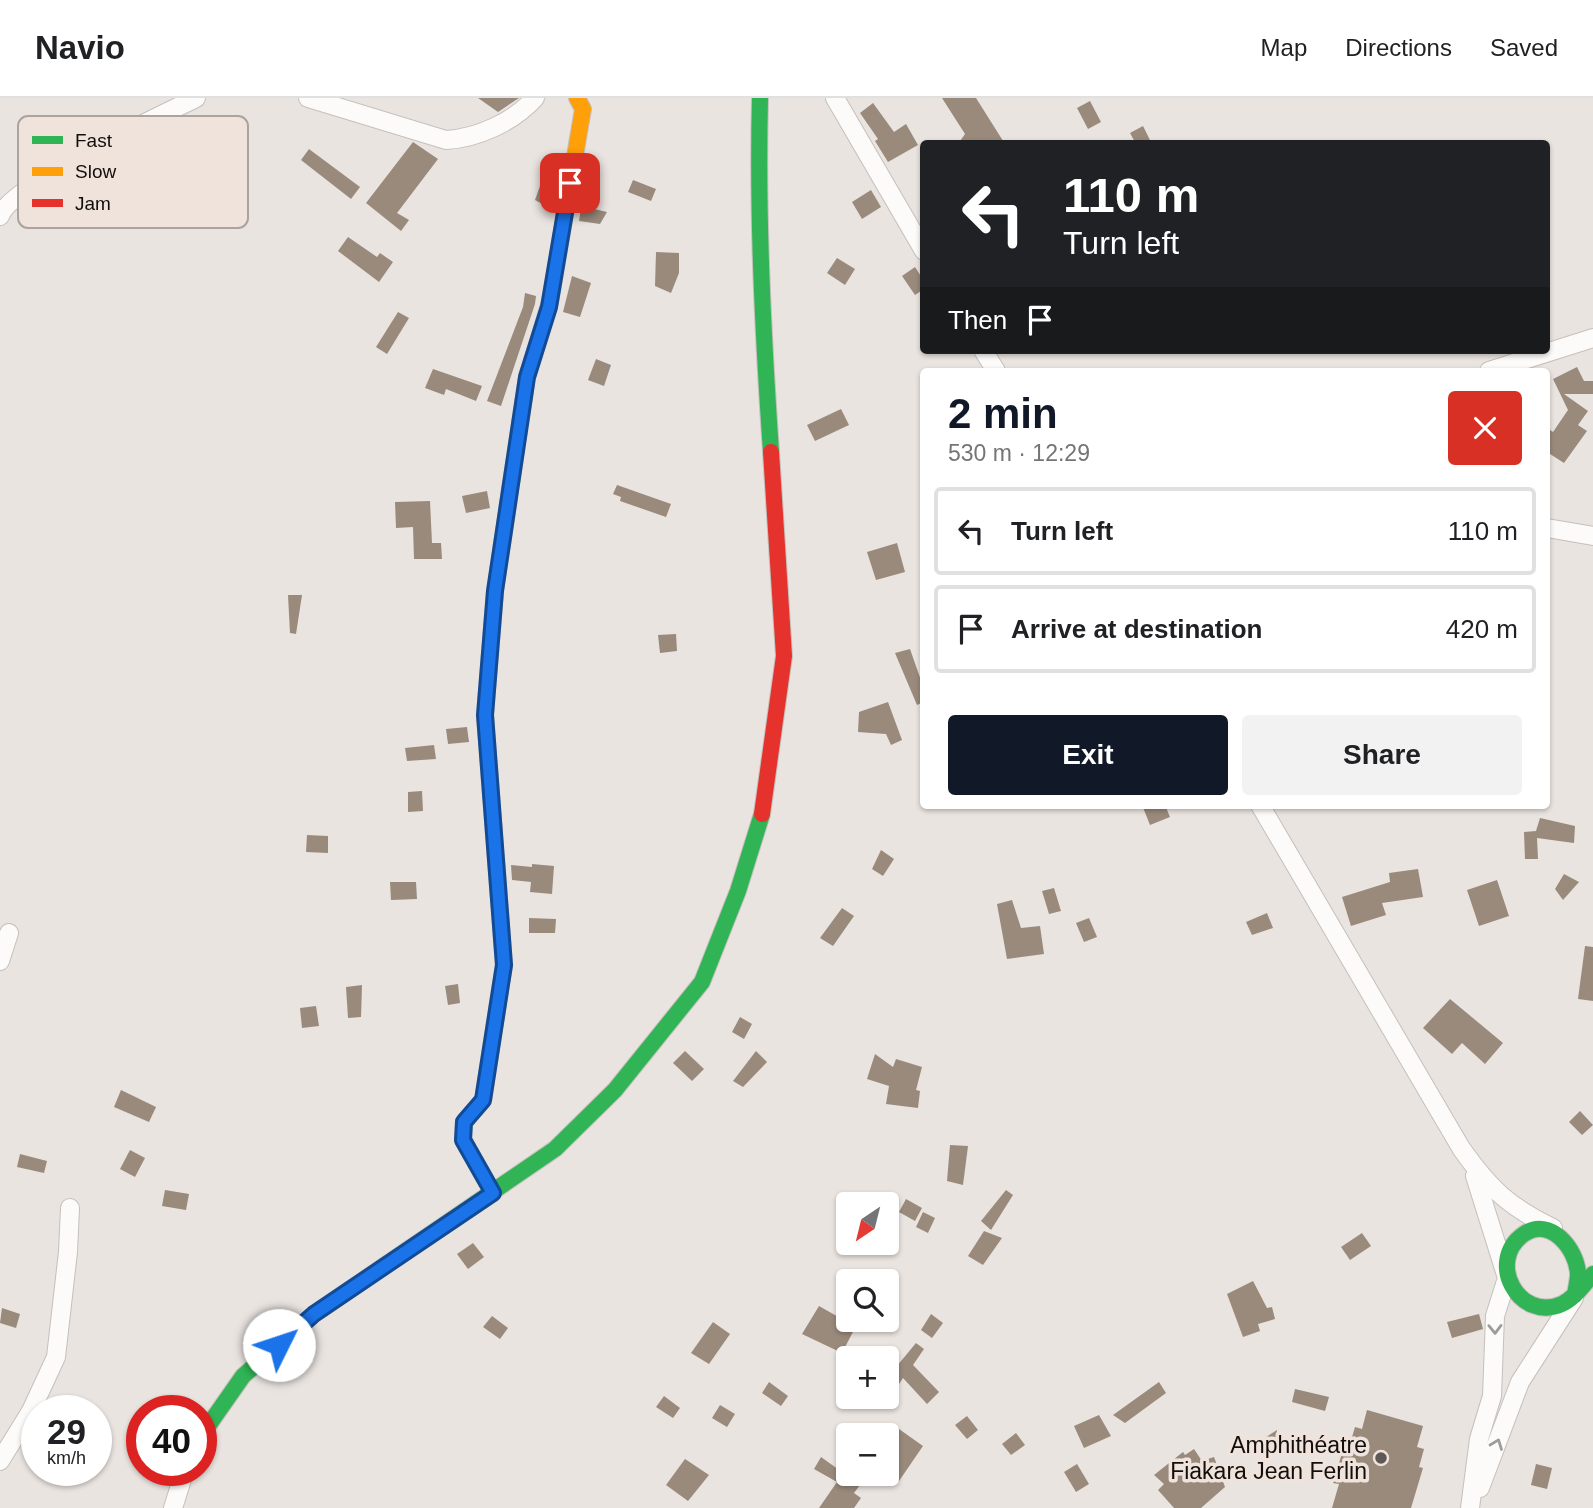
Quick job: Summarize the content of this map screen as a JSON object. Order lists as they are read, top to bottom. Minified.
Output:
{"places":["Amphithéatre Fiakara Jean Ferlin"],"legend":["Fast","Slow","Jam"],"north":"bottom left","page":{"header":"Navio","nav":["Map","Directions","Saved"],"turn":["110 m","Turn left"],"then":"Then","heading":["2 min","530 m · 12:29"],"list":[{"name":"Turn left","value":"110 m"},{"name":"Arrive at destination","value":"420 m"}],"buttons":["Exit","Share"],"map_buttons":["+","−"],"speed":"29 km/h","limit":"40"}}
